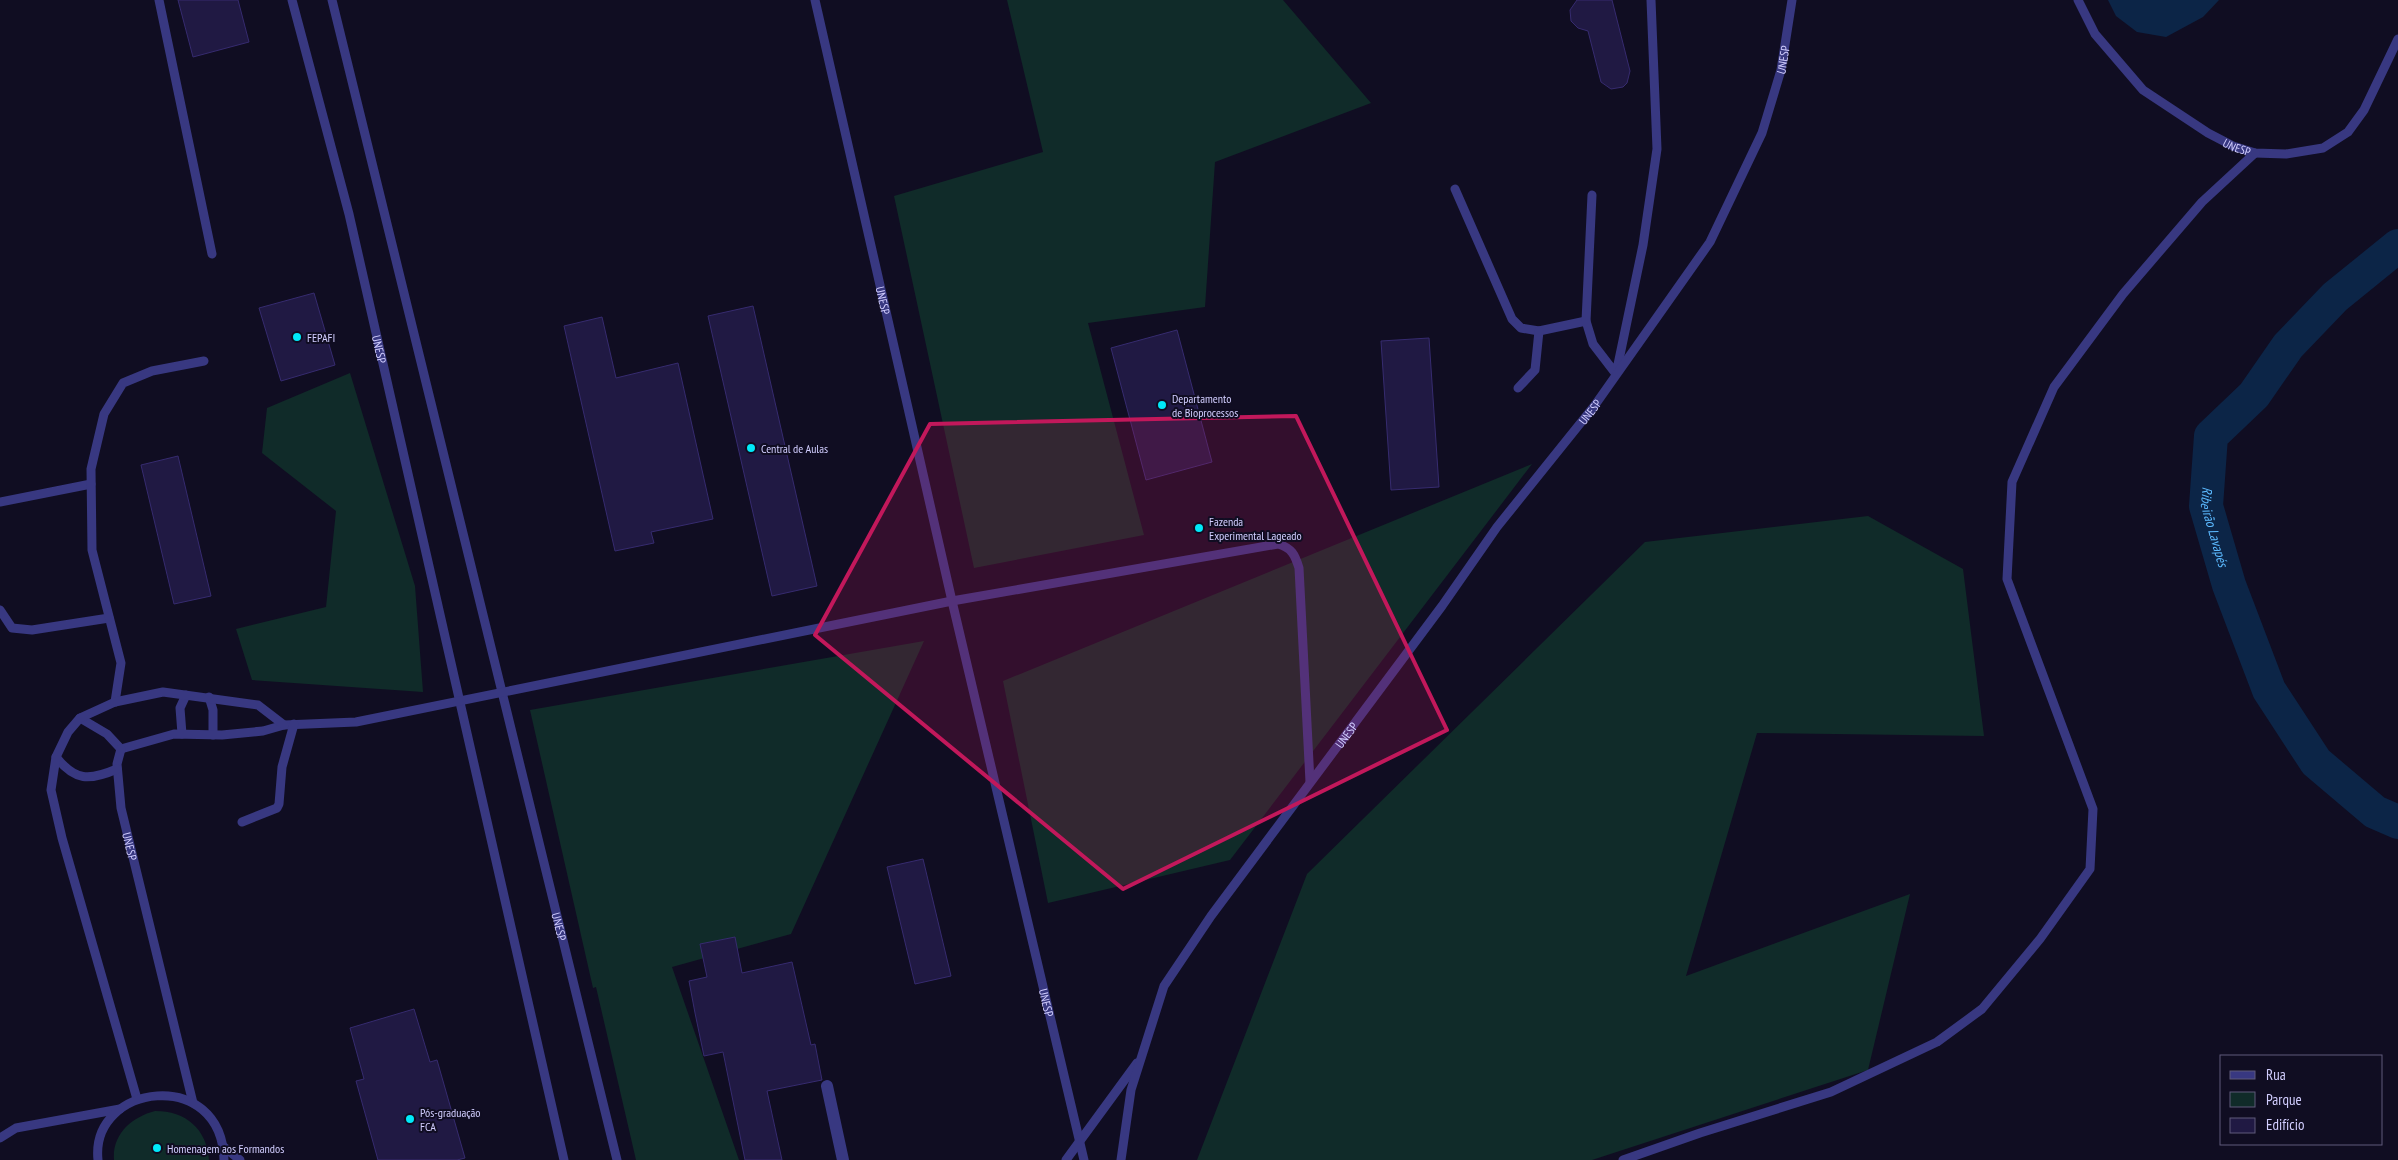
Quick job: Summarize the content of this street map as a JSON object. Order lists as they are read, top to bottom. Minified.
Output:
{"streets":{"lane":["UNESP"]},"water":["Ribeirão Lavapés"],"places":["FEPAFI","Departamento de Bioprocessos","Central de Aulas","Fazenda Experimental Lageado","Pós-graduação FCA","Homenagem aos Formandos"],"legend":["Rua","Parque","Edifício"]}
